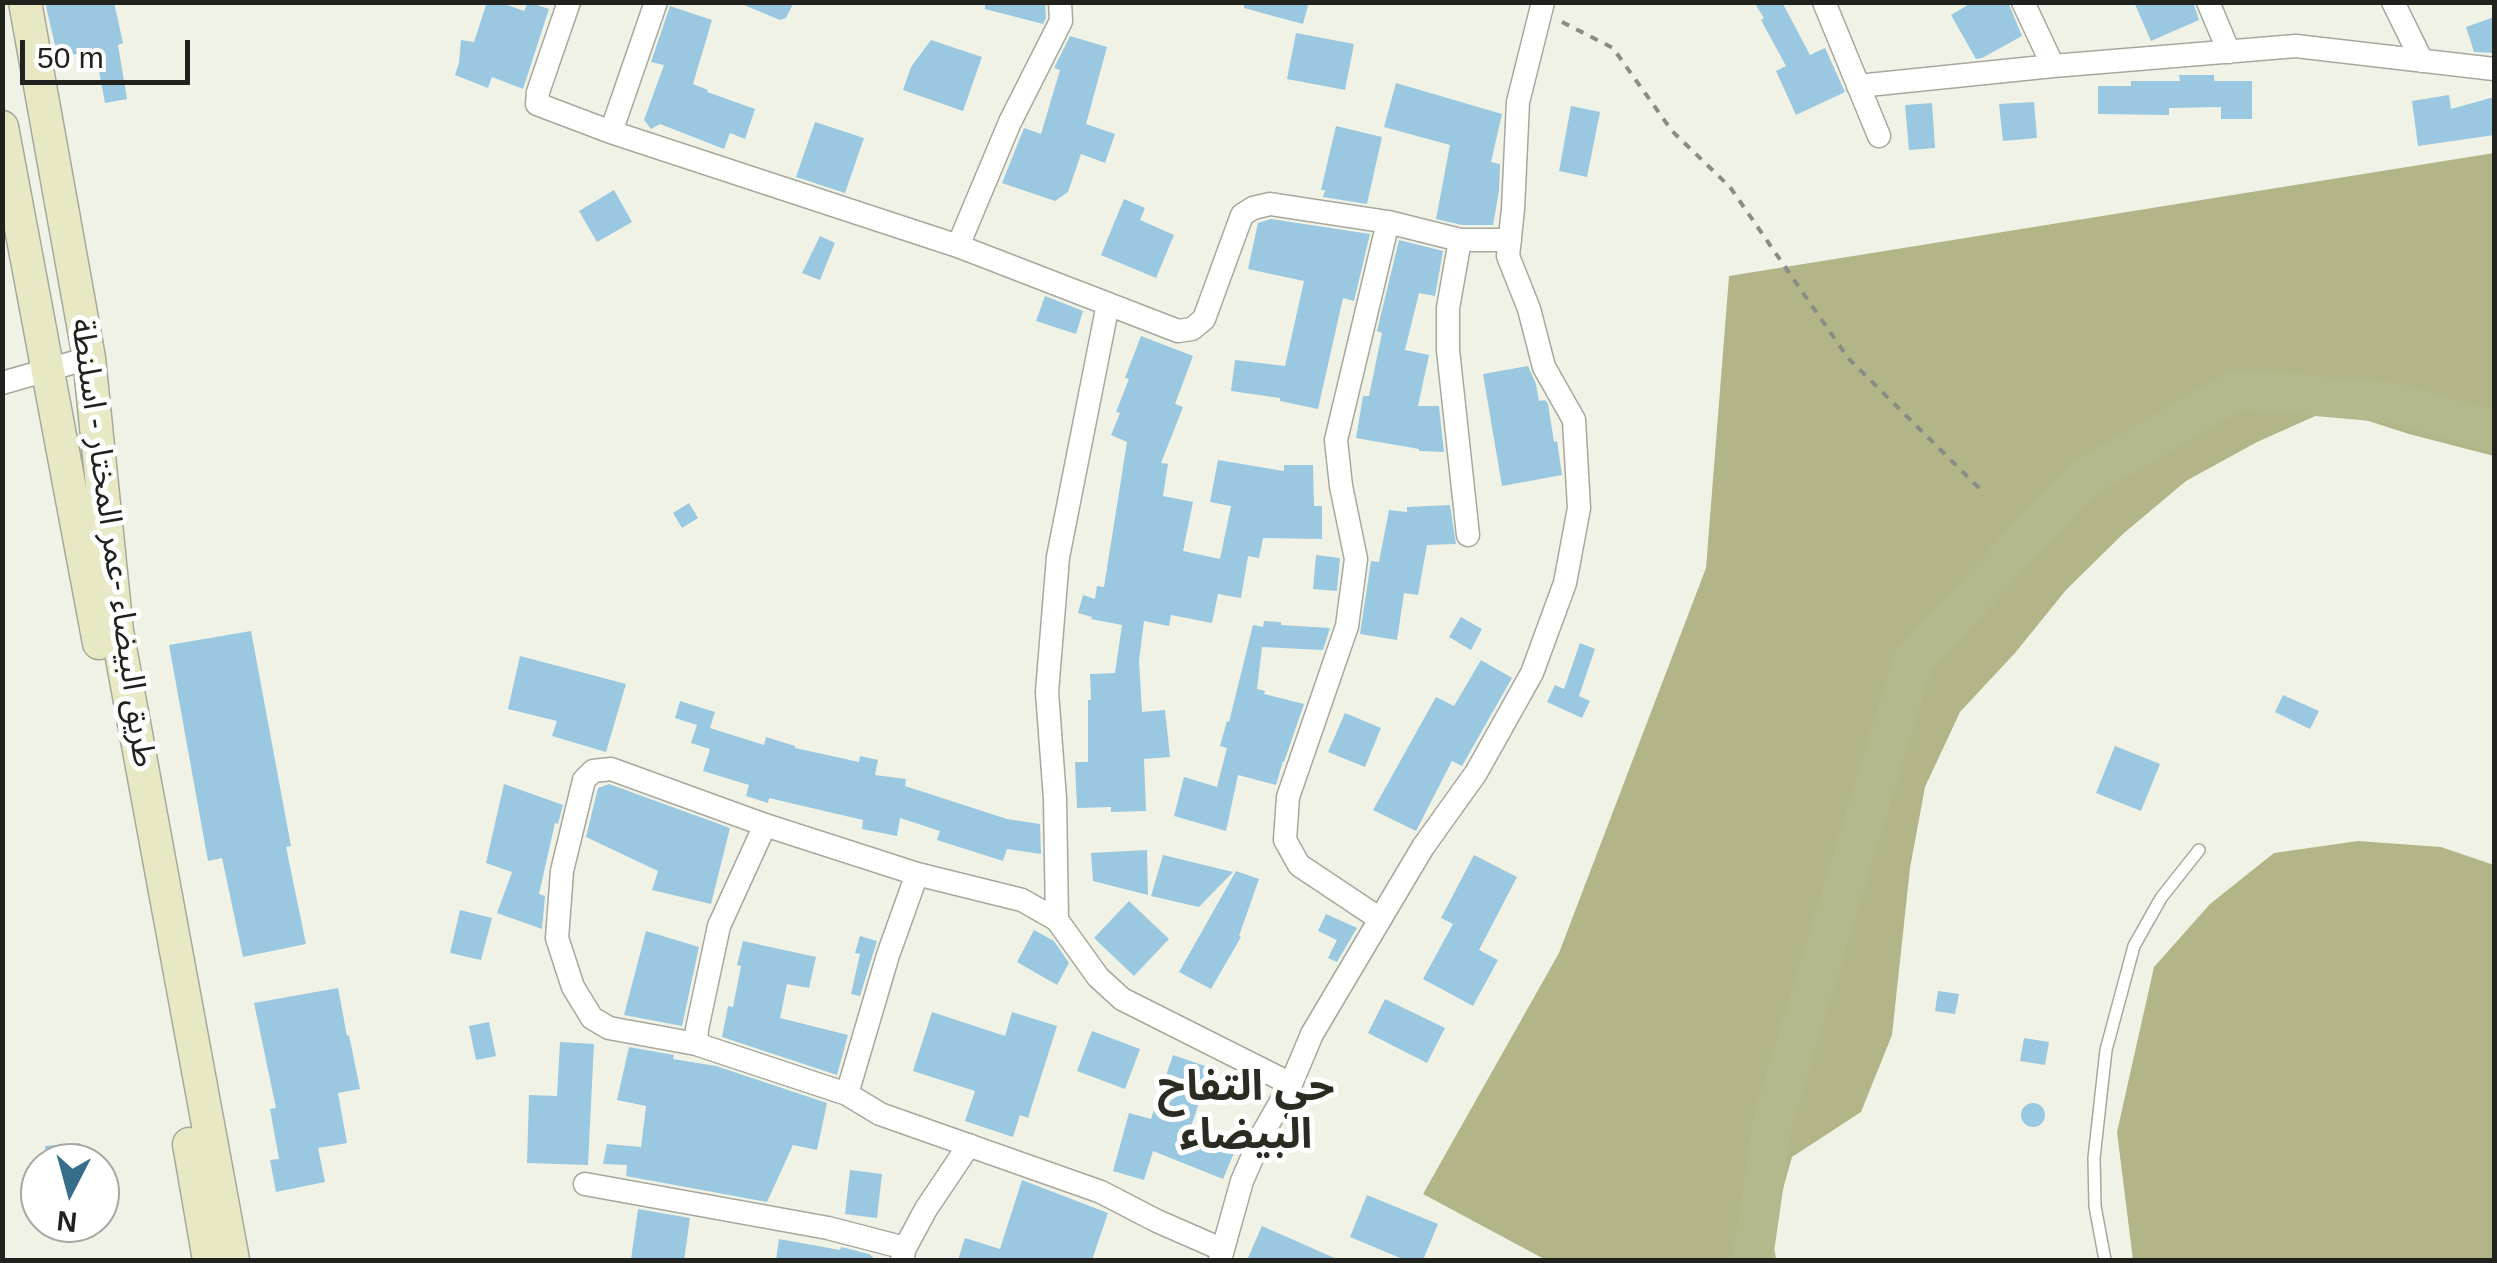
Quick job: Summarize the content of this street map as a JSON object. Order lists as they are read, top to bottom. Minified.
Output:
{"streets":{"main road":["طريق البيضاء -عمر المختار - اسلنطة"]},"districts":["حي التفاح البيضاء"],"scale_bar":"50 m","north":"bottom"}
